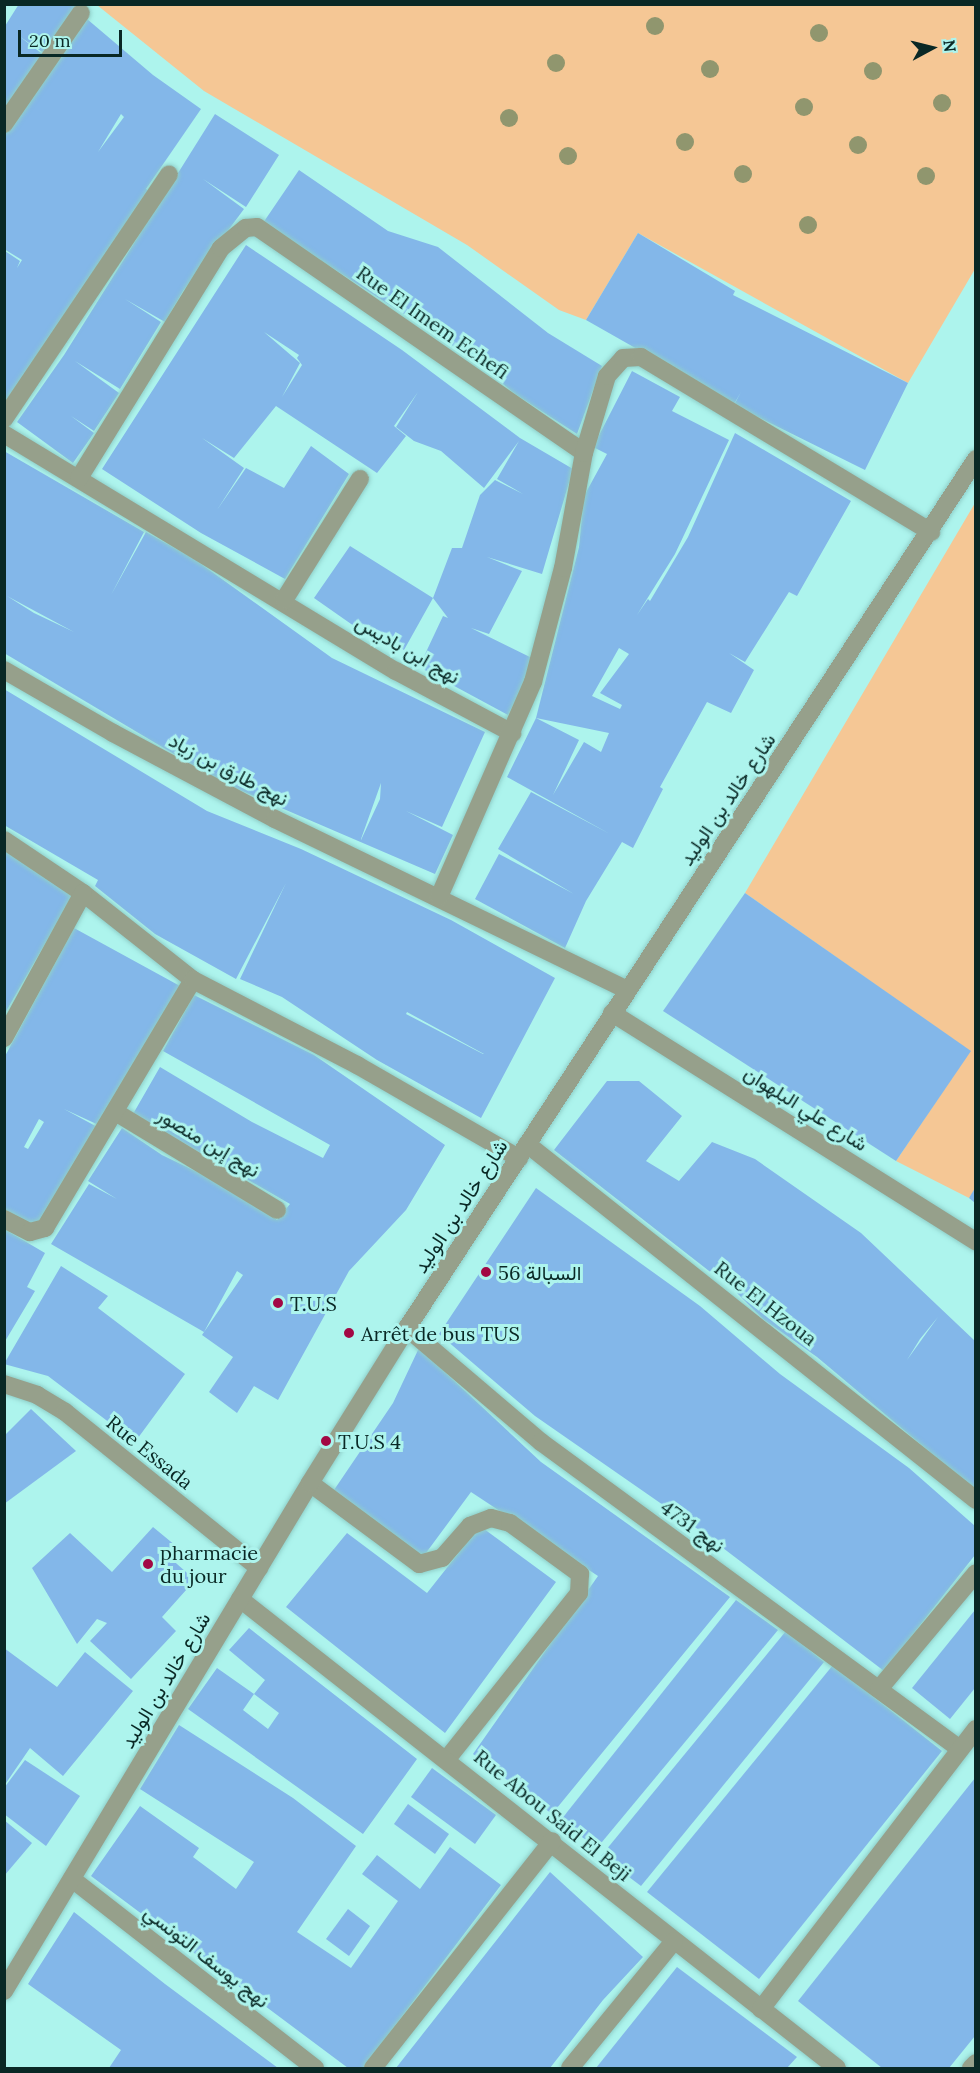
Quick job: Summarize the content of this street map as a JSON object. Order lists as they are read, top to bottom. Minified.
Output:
{"streets":{"street":["Rue El Imem Echefi","نهج ابن باديس","نهج طارق بن زياد","شارع خالد بن الوليد","شارع علي البلهوان","نهج إبن منصور","Rue El Hzoua","Rue Essada","نهج 4731","Rue Abou Said El Beji","نهج يوسف التونسي"]},"crossings":[["Rue El Imem Echefi","نهج ابن باديس"],["نهج طارق بن زياد","شارع خالد بن الوليد"],["شارع خالد بن الوليد","شارع علي البلهوان"],["شارع خالد بن الوليد","Rue El Hzoua"],["شارع خالد بن الوليد","Rue Essada"],["شارع خالد بن الوليد","نهج 4731"],["شارع خالد بن الوليد","Rue Abou Said El Beji"],["شارع خالد بن الوليد","نهج يوسف التونسي"]],"places":["السبالة 56","T.U.S","Arrêt de bus TUS","T.U.S 4","pharmacie du jour"],"scale_bar":"20 m","north":"right"}
